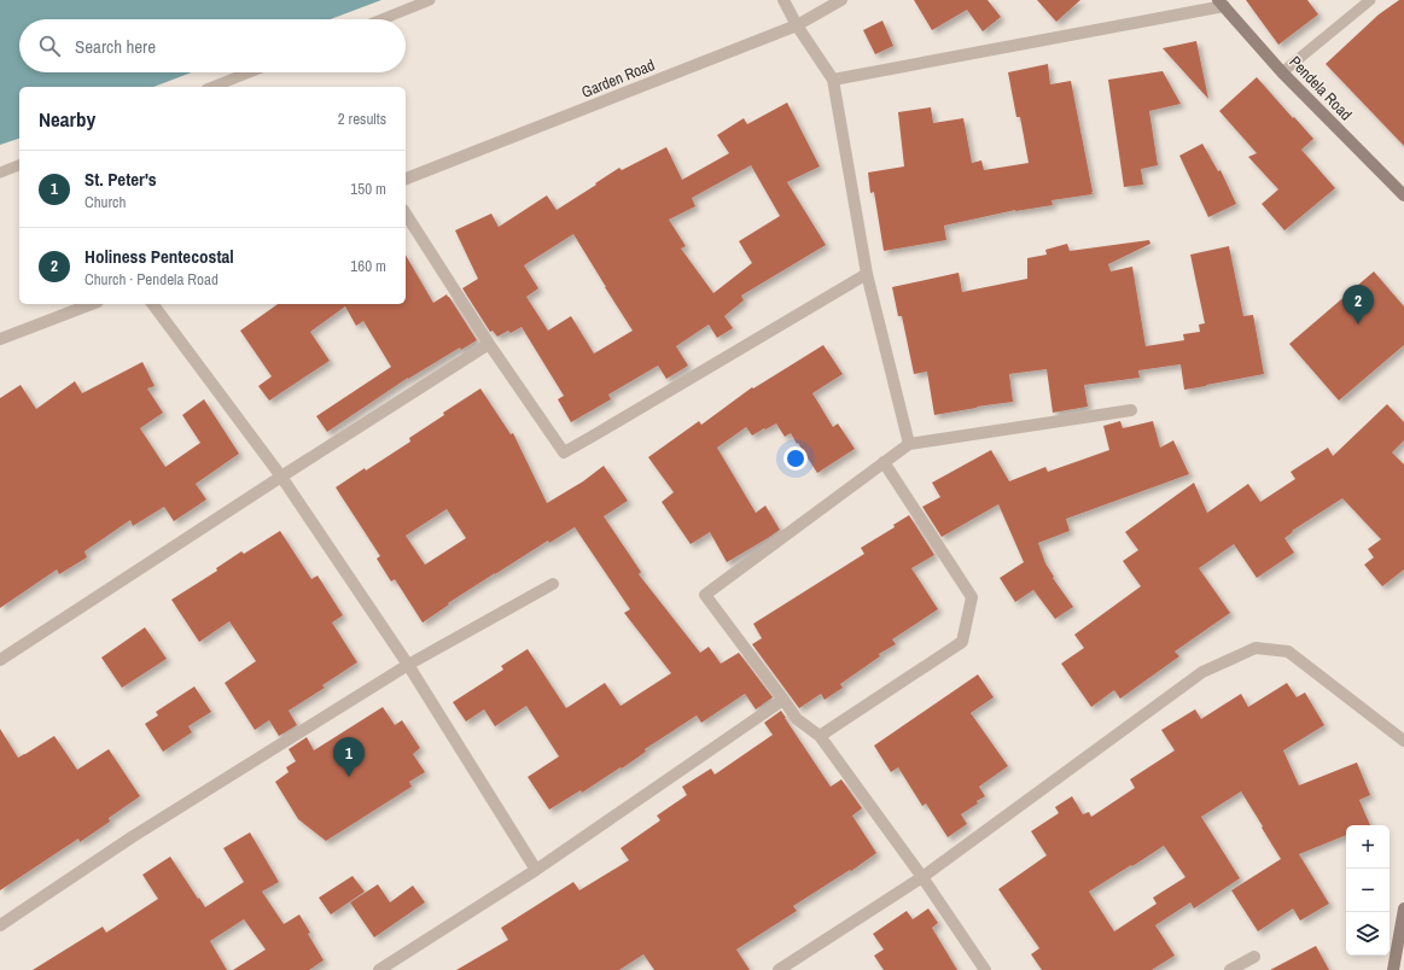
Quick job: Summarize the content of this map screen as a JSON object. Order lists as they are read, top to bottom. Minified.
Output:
{"streets":{"street":["Garden Road","Pendela Road"]},"page":{"search":"Search here","heading":["Nearby","2 results"],"list":[{"mark":"1","name":"St. Peter's","note":"Church","value":"150 m"},{"mark":"2","name":"Holiness Pentecostal","note":"Church · Pendela Road","value":"160 m"}],"pins":["2","1"],"map_buttons":["+","−"]}}
